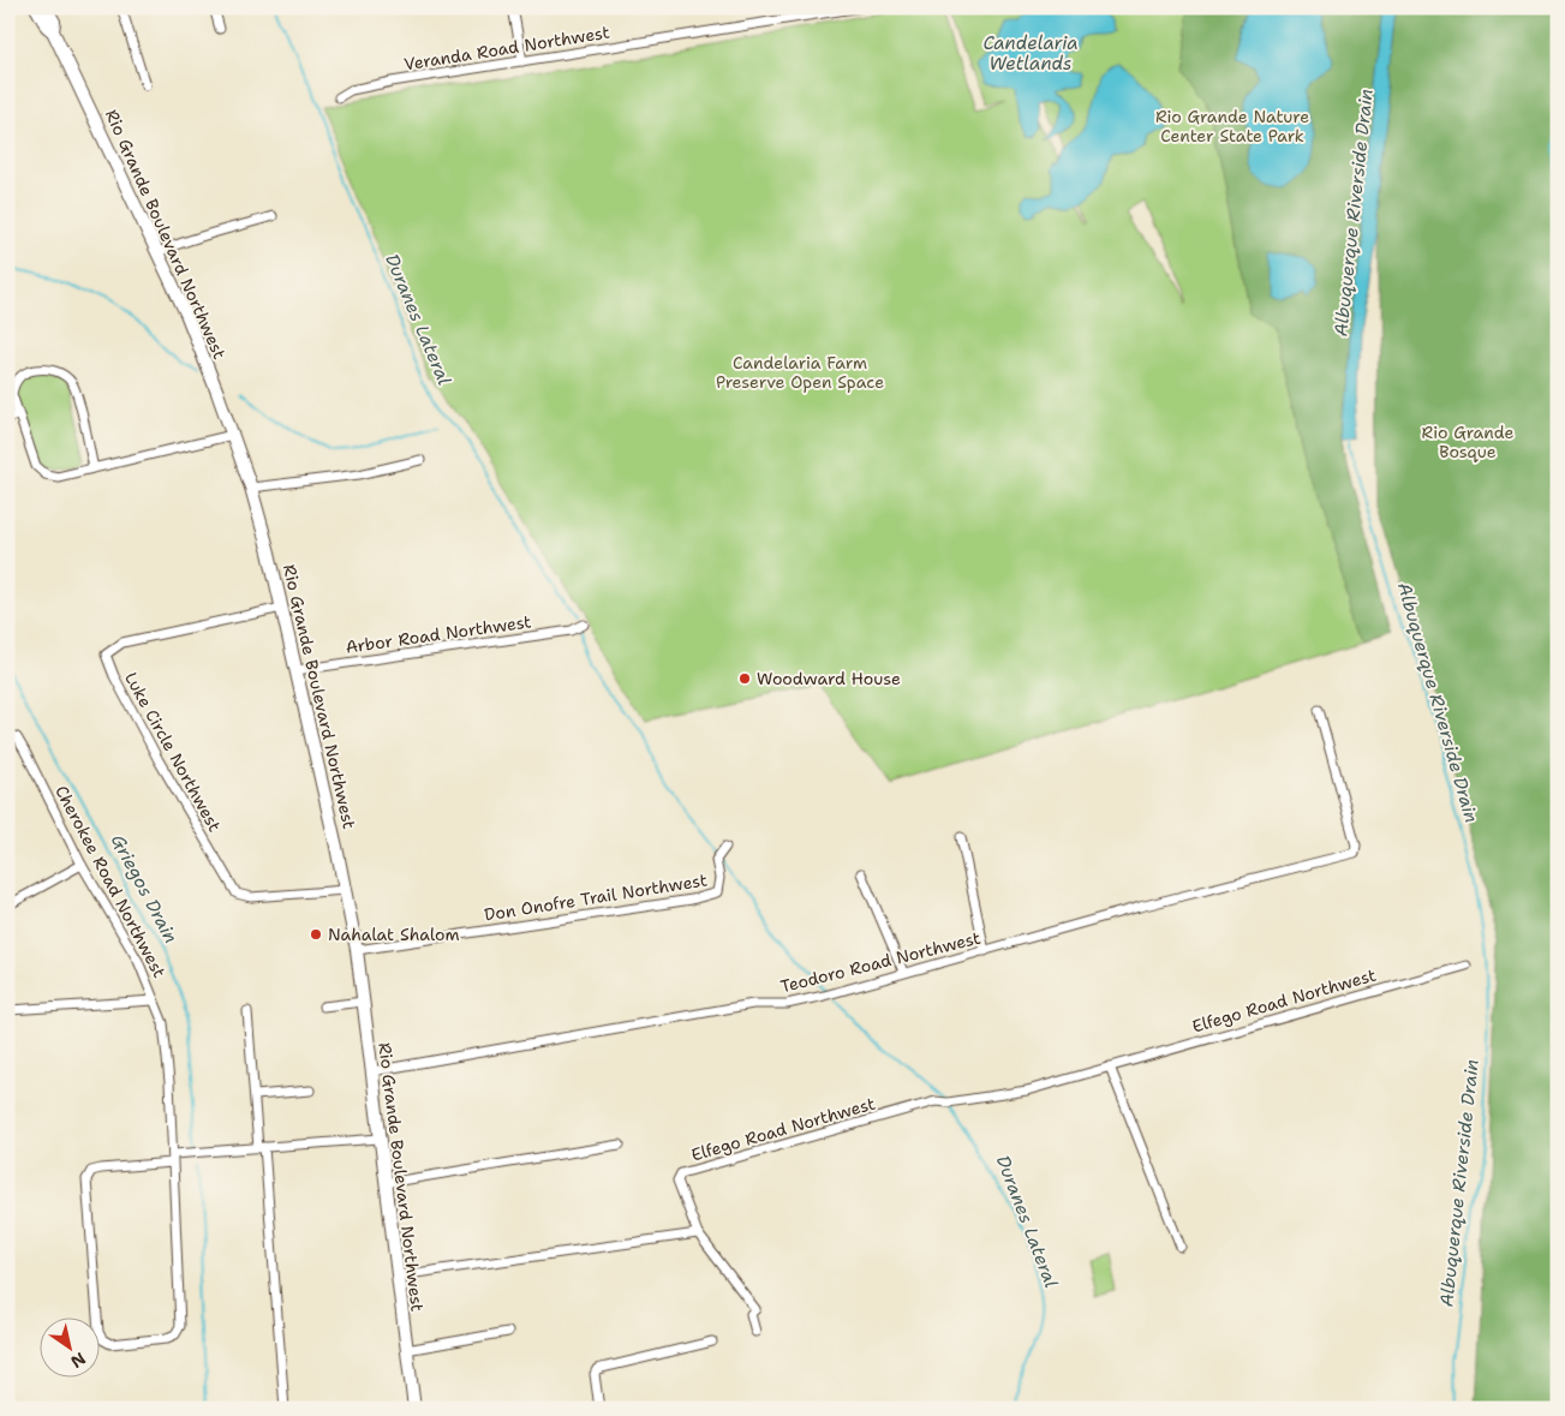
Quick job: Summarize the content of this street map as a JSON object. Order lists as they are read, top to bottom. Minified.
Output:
{"streets":{"main road":["Rio Grande Boulevard Northwest"],"street":["Veranda Road Northwest","Arbor Road Northwest","Luke Circle Northwest","Cherokee Road Northwest","Don Onofre Trail Northwest","Teodoro Road Northwest","Elfego Road Northwest"]},"crossings":[["Rio Grande Boulevard Northwest","Arbor Road Northwest"],["Rio Grande Boulevard Northwest","Luke Circle Northwest"],["Rio Grande Boulevard Northwest","Don Onofre Trail Northwest"],["Rio Grande Boulevard Northwest","Teodoro Road Northwest"]],"water":["Candelaria Wetlands","Albuquerque Riverside Drain","Duranes Lateral","Griegos Drain"],"parks":["Rio Grande Nature Center State Park","Candelaria Farm Preserve Open Space","Rio Grande Bosque"],"places":["Woodward House","Nahalat Shalom"],"north":"bottom right"}
